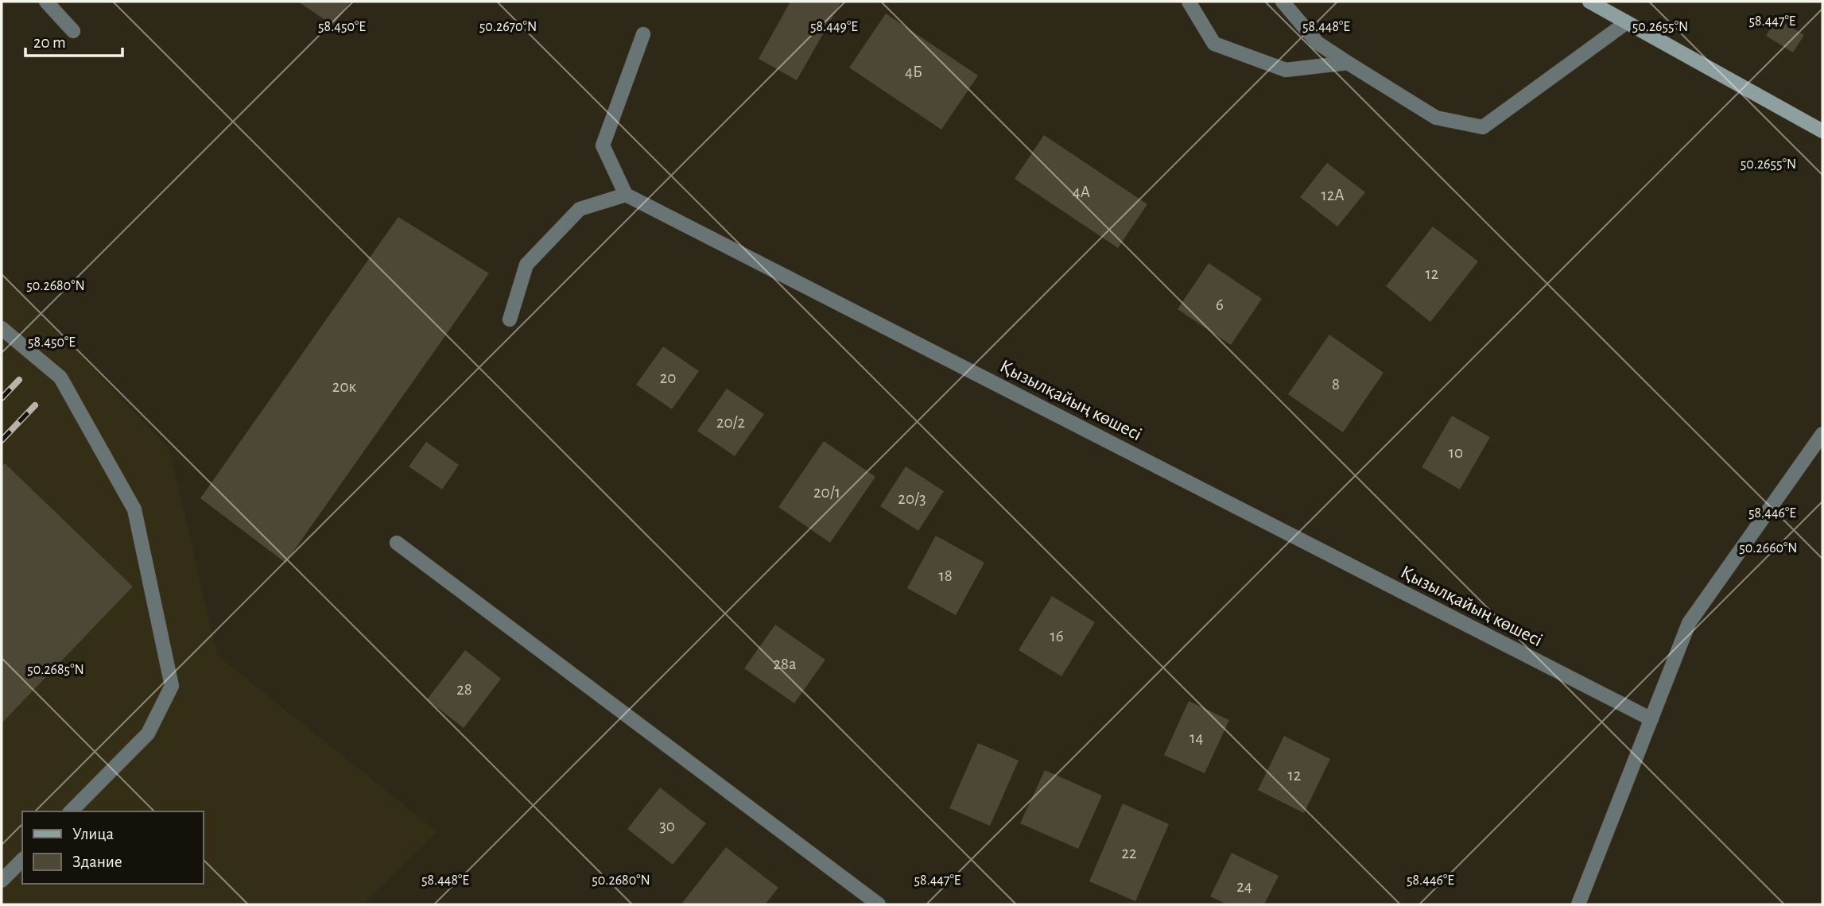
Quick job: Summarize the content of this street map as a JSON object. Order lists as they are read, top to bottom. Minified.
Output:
{"streets":{"street":["Қызылқайың көшесі"]},"house_numbers":["4Б","4А","12А","12","6","20","8","20к","20/2","10","20/1","20/3","18","16","28а","28","14","12","30","22","24"],"legend":["Улица","Здание"],"scale_bar":"20 m","coordinates":["58.447°E","50.2655°N","58.450°E","50.2670°N","58.449°E","58.448°E","50.2680°N","58.446°E","50.2660°N","50.2685°N"]}
